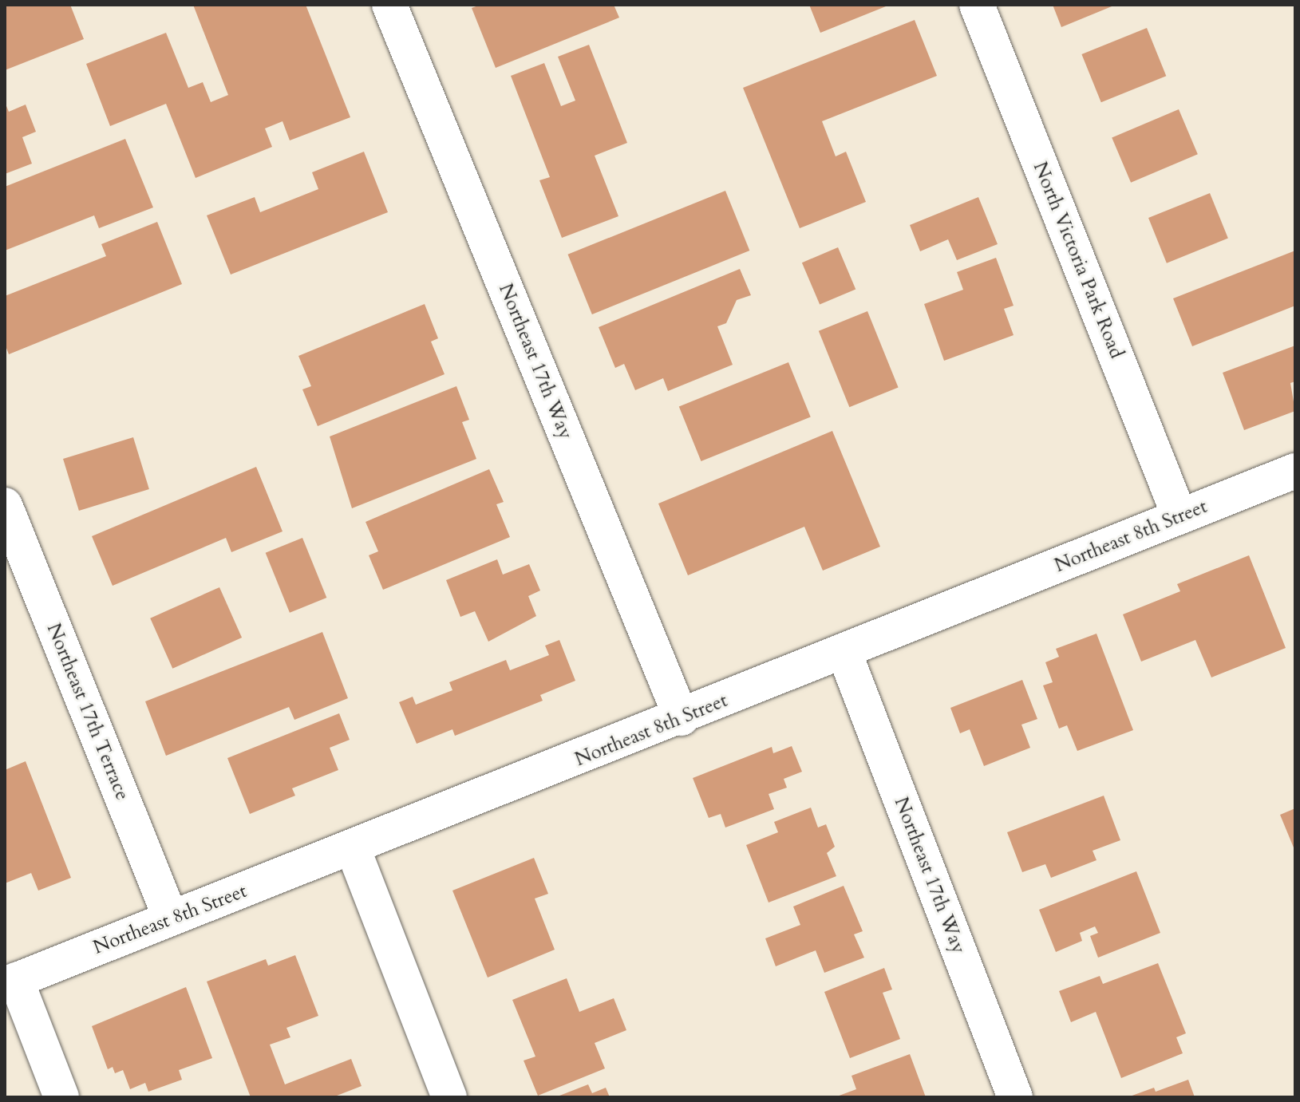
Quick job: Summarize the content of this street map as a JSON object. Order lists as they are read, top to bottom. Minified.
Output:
{"streets":{"street":["North Victoria Park Road","Northeast 17th Way","Northeast 8th Street","Northeast 17th Terrace"]},"crossings":[["North Victoria Park Road","Northeast 8th Street"],["Northeast 17th Way","Northeast 8th Street"],["Northeast 8th Street","Northeast 17th Terrace"]]}
